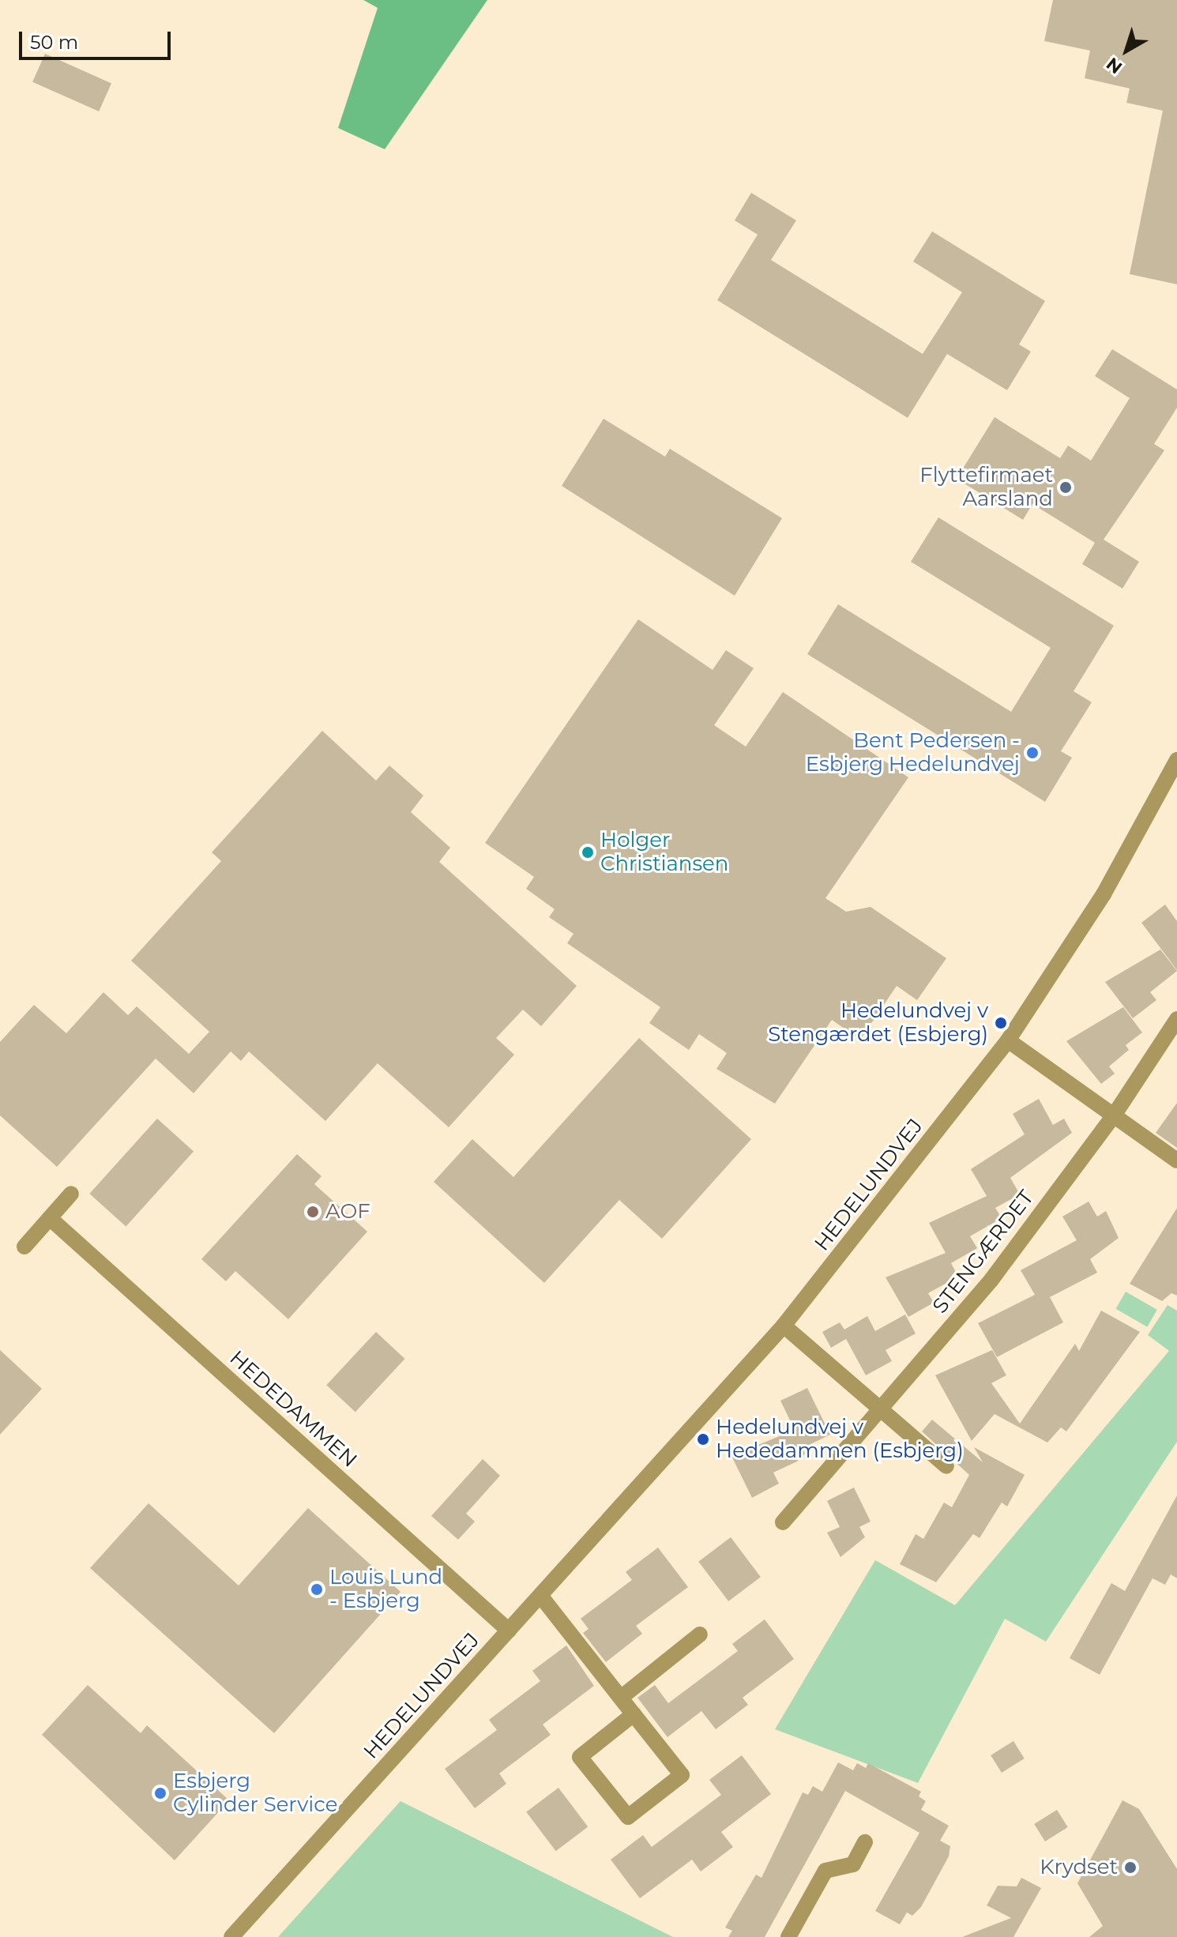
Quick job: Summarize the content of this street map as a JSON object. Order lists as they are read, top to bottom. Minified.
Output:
{"streets":{"street":["HEDELUNDVEJ","STENGÆRDET","HEDEDAMMEN"]},"crossings":[["HEDELUNDVEJ","HEDEDAMMEN"]],"places":["Flyttefirmaet Aarsland","Bent Pedersen - Esbjerg Hedelundvej","Holger Christiansen","Hedelundvej v Stengærdet (Esbjerg)","AOF","Hedelundvej v Hededammen (Esbjerg)","Louis Lund - Esbjerg","Esbjerg Cylinder Service","Krydset"],"scale_bar":"50 m","north":"bottom left"}
